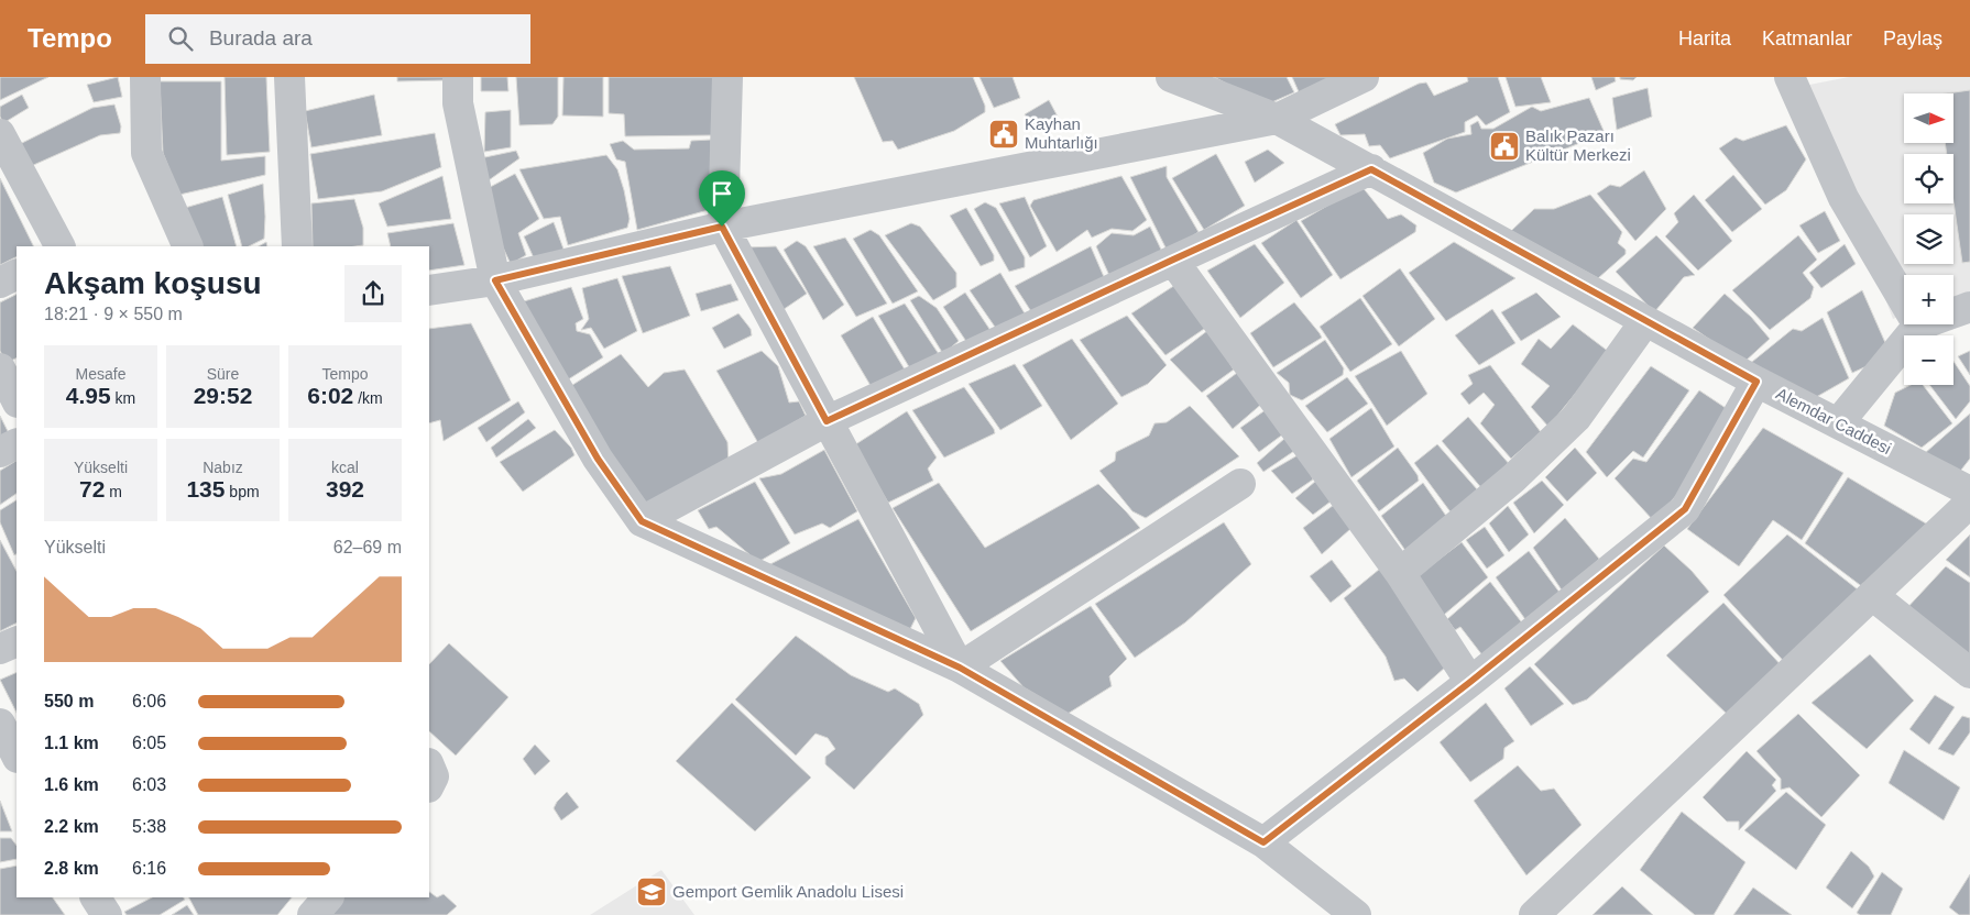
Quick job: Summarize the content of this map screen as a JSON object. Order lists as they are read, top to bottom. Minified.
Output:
{"streets":{"street":["Alemdar Caddesi"]},"places":{"public building":["Kayhan Muhtarlığı","Balık Pazarı Kültür Merkezi"],"school or university":["Gemport Gemlik Anadolu Lisesi"]},"north":"right","page":{"header":"Tempo","search":"Burada ara","nav":["Harita","Katmanlar","Paylaş"],"map_buttons":["+","−"],"heading":["Akşam koşusu","18:21 · 9 × 550 m"],"stats":[["Mesafe","4.95 km"],["Süre","29:52"],["Tempo","6:02 /km"],["Yükselti","72 m"],["Nabız","135 bpm"],["kcal","392"]],"chart":["Yükselti","62–69 m"],"list":[{"name":"550 m","note":"6:06"},{"name":"1.1 km","note":"6:05"},{"name":"1.6 km","note":"6:03"},{"name":"2.2 km","note":"5:38"},{"name":"2.8 km","note":"6:16"}]}}
